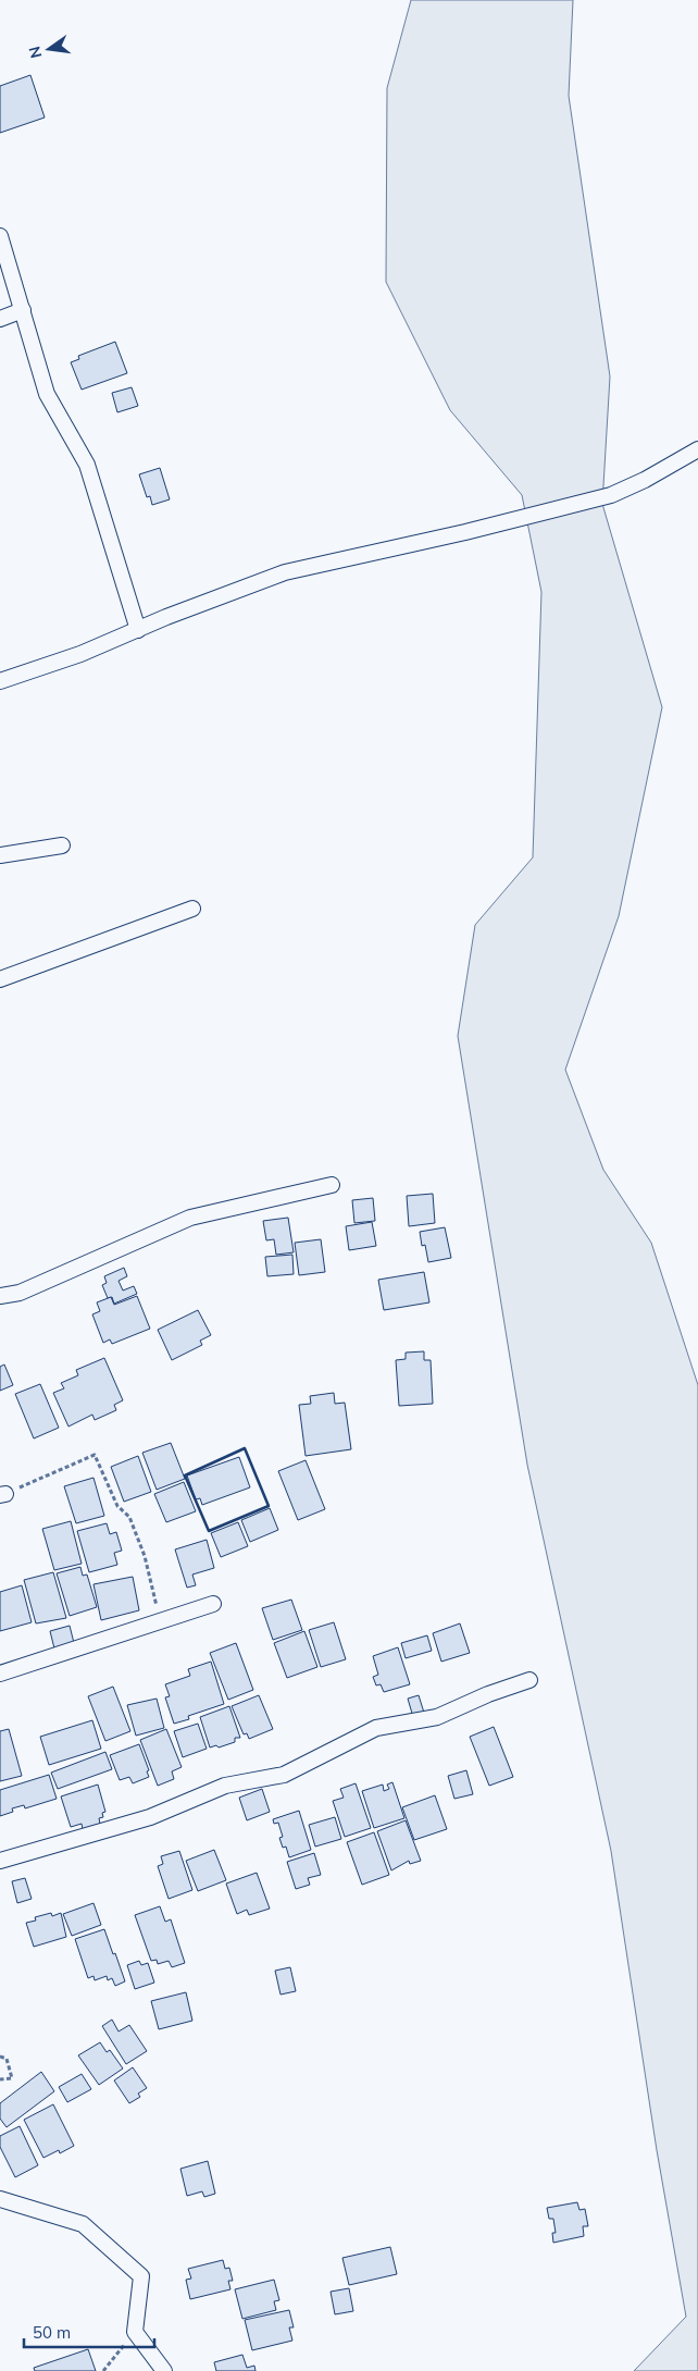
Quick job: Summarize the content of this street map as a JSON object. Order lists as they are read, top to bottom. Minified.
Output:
{"scale_bar":"50 m","north":"left"}
